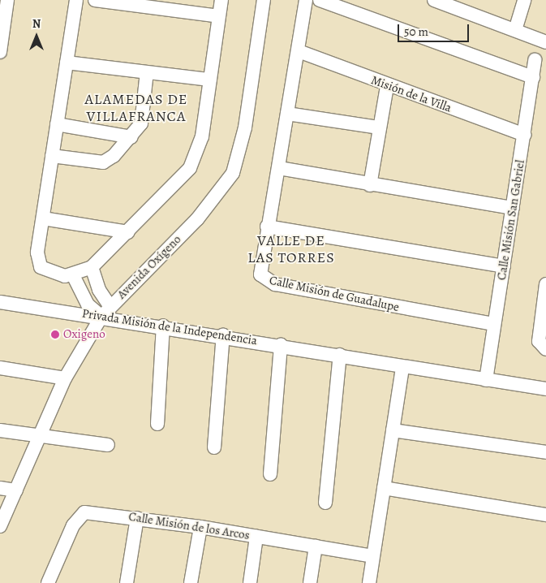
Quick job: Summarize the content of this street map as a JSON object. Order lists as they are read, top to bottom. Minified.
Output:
{"streets":{"street":["Misión de la Villa","Calle Misión San Gabriel","Avenida Oxígeno","Calle Misión de Guadalupe","Privada Misión de la Independencia","Calle Misión de los Arcos"]},"crossings":[["Misión de la Villa","Calle Misión San Gabriel"],["Misión de la Villa","Calle Misión de Guadalupe"],["Calle Misión San Gabriel","Calle Misión de Guadalupe"],["Calle Misión San Gabriel","Privada Misión de la Independencia"],["Avenida Oxígeno","Privada Misión de la Independencia"]],"districts":["ALAMEDAS DE VILLAFRANCA","VALLE DE LAS TORRES"],"places":["Oxigeno"],"scale_bar":"50 m","north":"top"}
